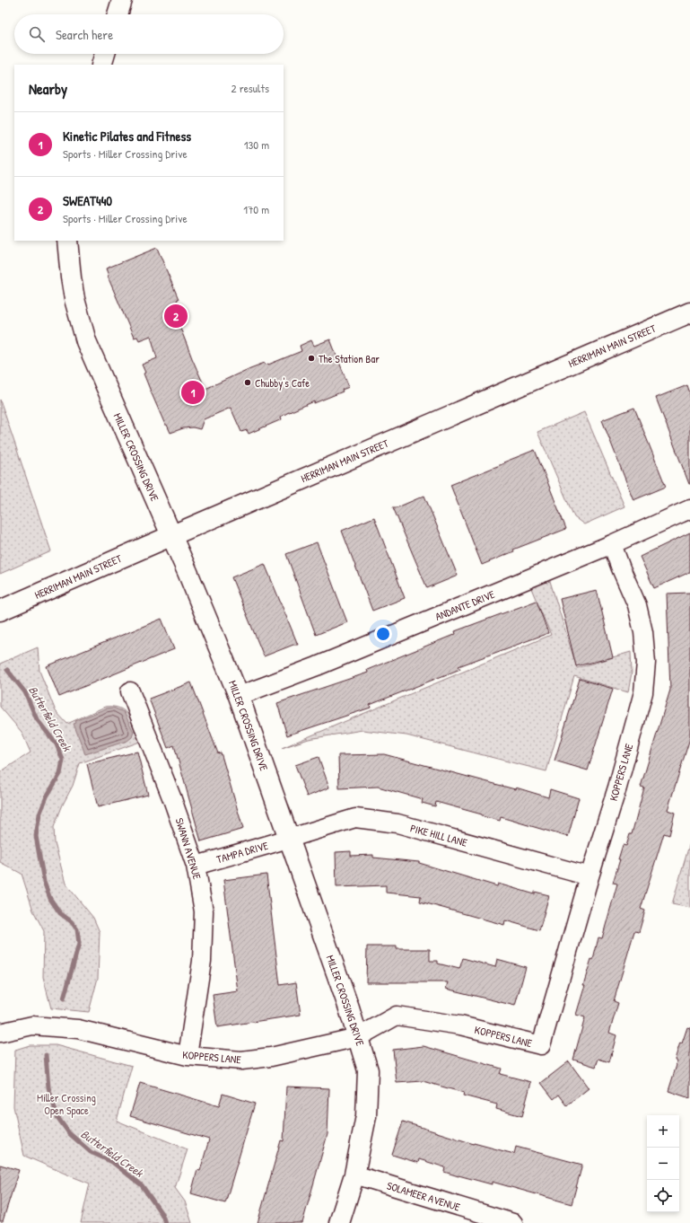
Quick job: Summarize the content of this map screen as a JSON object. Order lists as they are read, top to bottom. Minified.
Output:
{"streets":{"street":["HERRIMAN MAIN STREET","MILLER CROSSING DRIVE","ANDANTE DRIVE","KOPPERS LANE","PIKE HILL LANE","SWANN AVENUE","TAMPA DRIVE","SOLAMEER AVENUE"]},"crossings":[["HERRIMAN MAIN STREET","MILLER CROSSING DRIVE"],["MILLER CROSSING DRIVE","ANDANTE DRIVE"],["MILLER CROSSING DRIVE","KOPPERS LANE"],["MILLER CROSSING DRIVE","PIKE HILL LANE"],["MILLER CROSSING DRIVE","TAMPA DRIVE"],["MILLER CROSSING DRIVE","SOLAMEER AVENUE"],["ANDANTE DRIVE","KOPPERS LANE"],["KOPPERS LANE","PIKE HILL LANE"],["KOPPERS LANE","SWANN AVENUE"],["PIKE HILL LANE","TAMPA DRIVE"],["SWANN AVENUE","TAMPA DRIVE"]],"water":["Butterfield Creek"],"parks":["Miller Crossing Open Space"],"places":["The Station Bar","Chubby's Cafe"],"page":{"search":"Search here","heading":["Nearby","2 results"],"list":[{"mark":"1","name":"Kinetic Pilates and Fitness","note":"Sports · Miller Crossing Drive","value":"130 m"},{"mark":"2","name":"SWEAT440","note":"Sports · Miller Crossing Drive","value":"170 m"}],"pins":["2","1"],"map_buttons":["+","−"]}}
